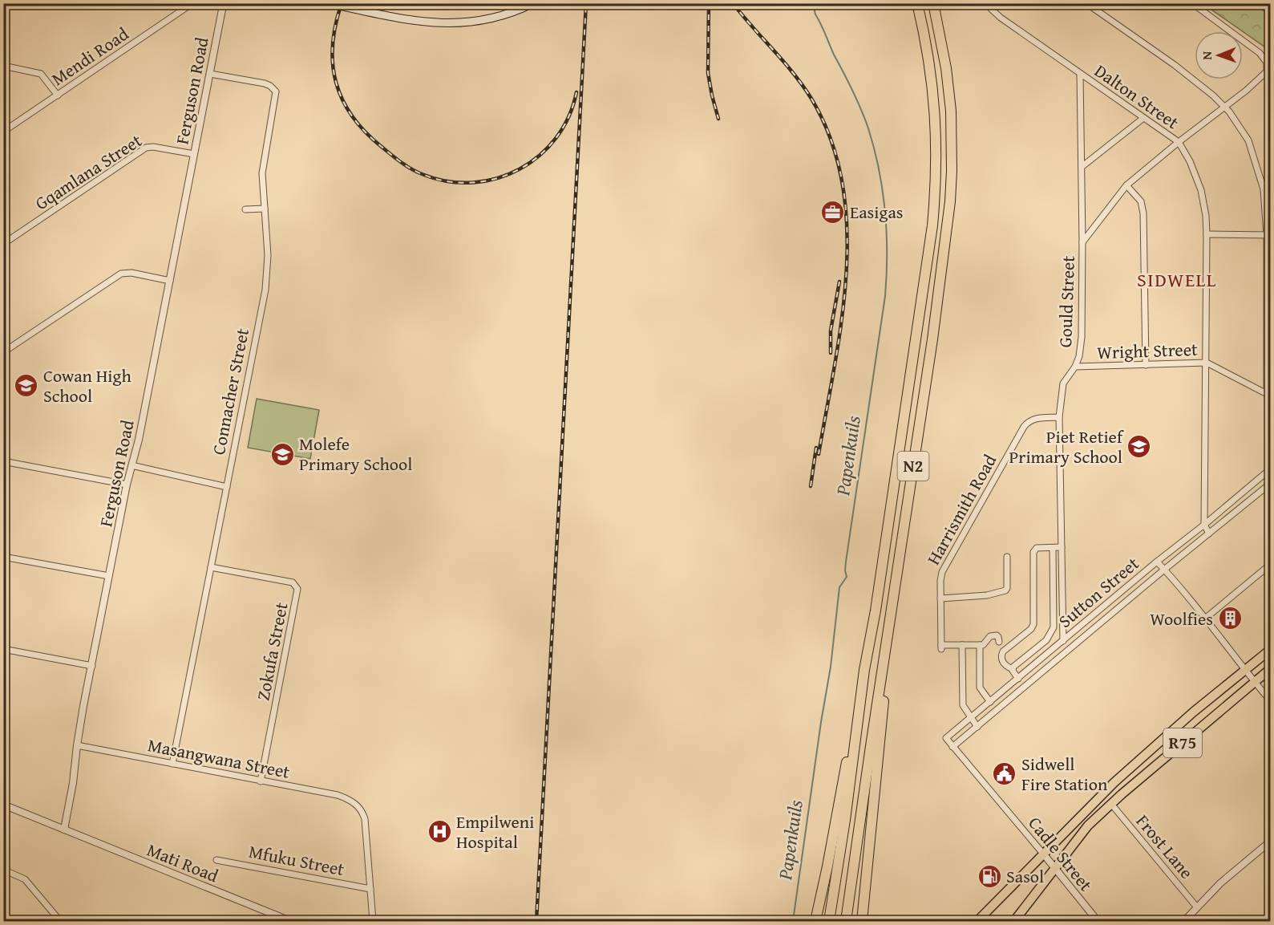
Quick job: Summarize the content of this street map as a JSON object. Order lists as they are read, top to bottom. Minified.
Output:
{"streets":{"highway":["N2"],"main road":["R75"],"street":["Mendi Road","Ferguson Road","Dalton Street","Gqamlana Street","Gould Street","Wright Street","Connacher Street","Harrismith Road","Sutton Street","Zokufa Street","Masangwana Street","Frost Lane","Cadle Street","Mfuku Street","Mati Road"]},"crossings":[["Ferguson Road","Gqamlana Street"],["Ferguson Road","Connacher Street"],["Ferguson Road","Masangwana Street"],["Ferguson Road","Mati Road"],["Dalton Street","Gould Street"],["Dalton Street","Wright Street"],["Dalton Street","Sutton Street"],["Gould Street","Wright Street"],["Gould Street","Harrismith Road"],["Gould Street","Sutton Street"],["Connacher Street","Zokufa Street"],["Connacher Street","Masangwana Street"],["Sutton Street","Cadle Street"],["Zokufa Street","Masangwana Street"],["R75","Frost Lane"],["R75","Cadle Street"],["Masangwana Street","Mfuku Street"]],"districts":["SIDWELL"],"water":["Papenkuils"],"places":{"office":["Easigas"],"school or university":["Cowan High School","Piet Retief Primary School","Molefe Primary School"],"building":["Woolfies"],"public building":["Sidwell Fire Station"],"hospital":["Empilweni Hospital"],"fuel station":["Sasol"]},"north":"left"}
